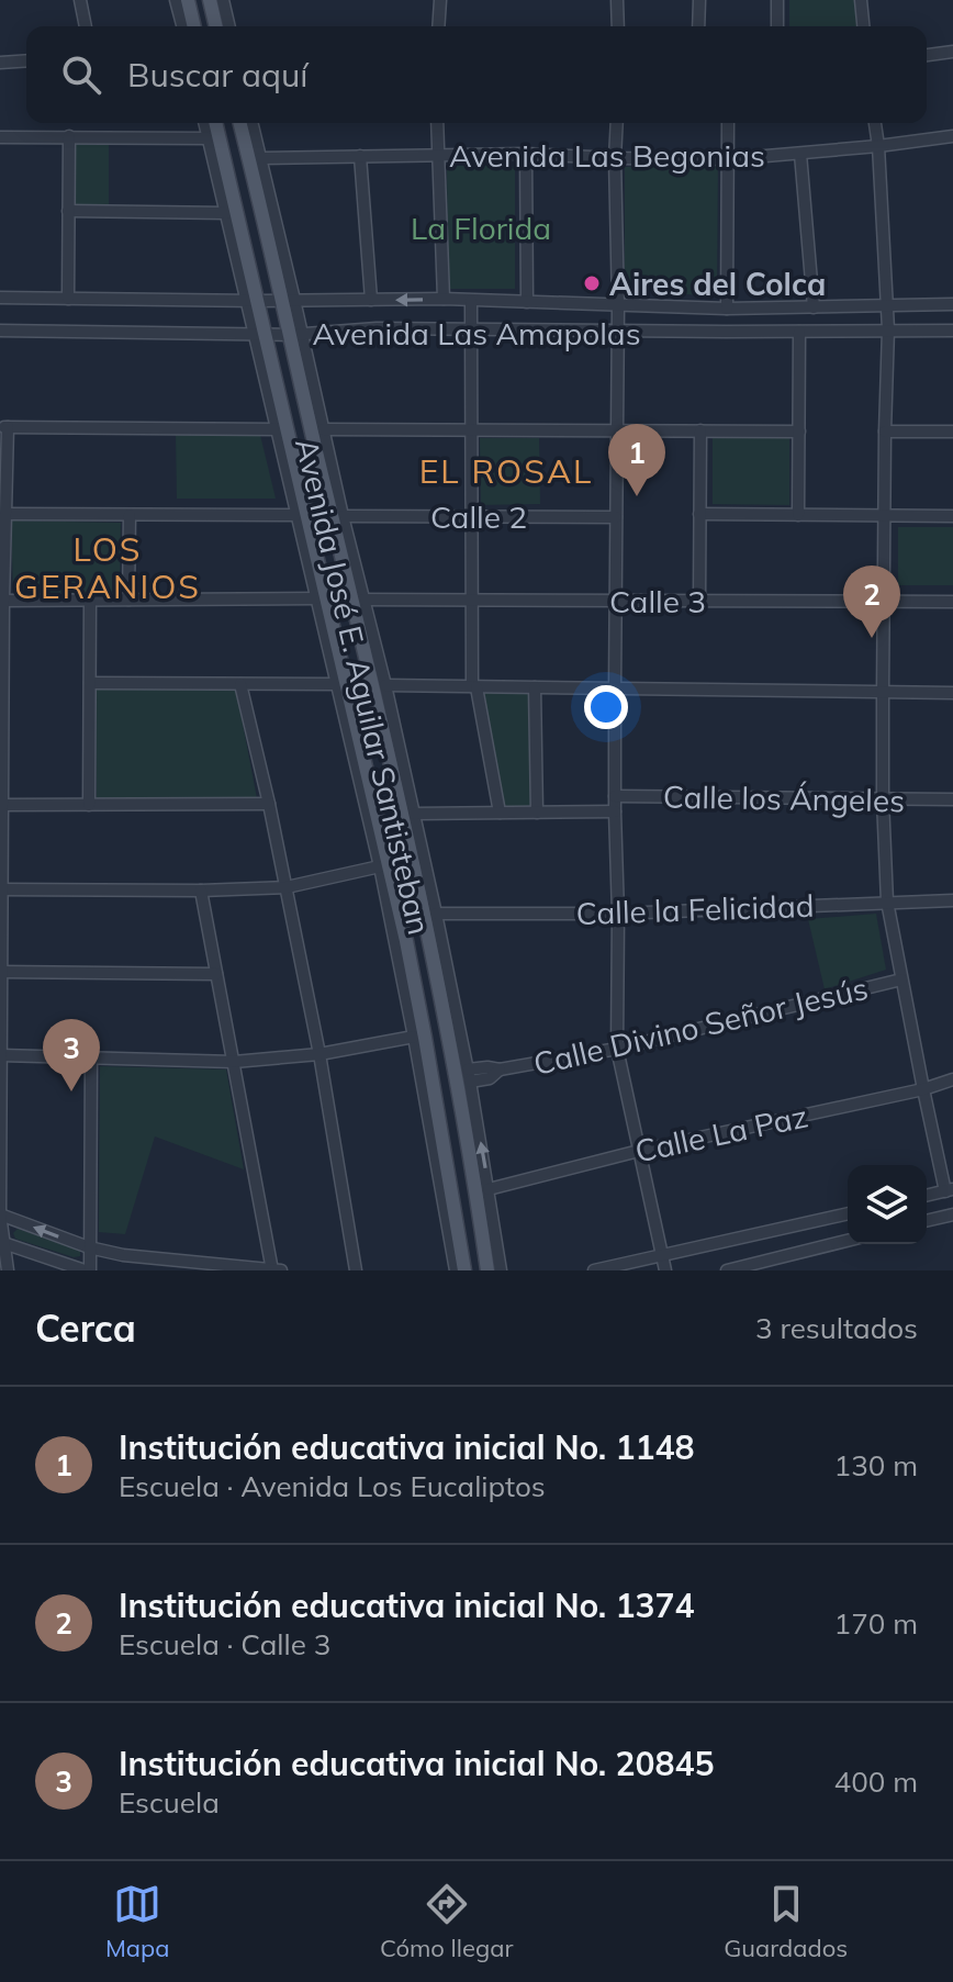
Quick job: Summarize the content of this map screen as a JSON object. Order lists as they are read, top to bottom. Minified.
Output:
{"streets":{"main road":["Avenida José E. Aguilar Santisteban"],"street":["Avenida Las Begonias","Avenida Las Amapolas","Calle 2","Calle 3","Calle los Ángeles","Calle la Felicidad","Calle Divino Señor Jesús","Calle La Paz"]},"crossings":[["Avenida Las Begonias","Avenida José E. Aguilar Santisteban"],["Avenida Las Amapolas","Avenida José E. Aguilar Santisteban"],["Calle 2","Avenida José E. Aguilar Santisteban"],["Calle 3","Avenida José E. Aguilar Santisteban"],["Avenida José E. Aguilar Santisteban","Calle la Felicidad"],["Avenida José E. Aguilar Santisteban","Calle Divino Señor Jesús"],["Avenida José E. Aguilar Santisteban","Calle La Paz"]],"districts":["EL ROSAL","LOS GERANIOS"],"parks":["La Florida"],"places":["Aires del Colca"],"page":{"search":"Buscar aquí","pins":["1","2","3"],"heading":["Cerca","3 resultados"],"list":[{"mark":"1","name":"Institución educativa inicial No. 1148","note":"Escuela · Avenida Los Eucaliptos","value":"130 m"},{"mark":"2","name":"Institución educativa inicial No. 1374","note":"Escuela · Calle 3","value":"170 m"},{"mark":"3","name":"Institución educativa inicial No. 20845","note":"Escuela","value":"400 m"}],"nav":["Mapa","Cómo llegar","Guardados"]}}
